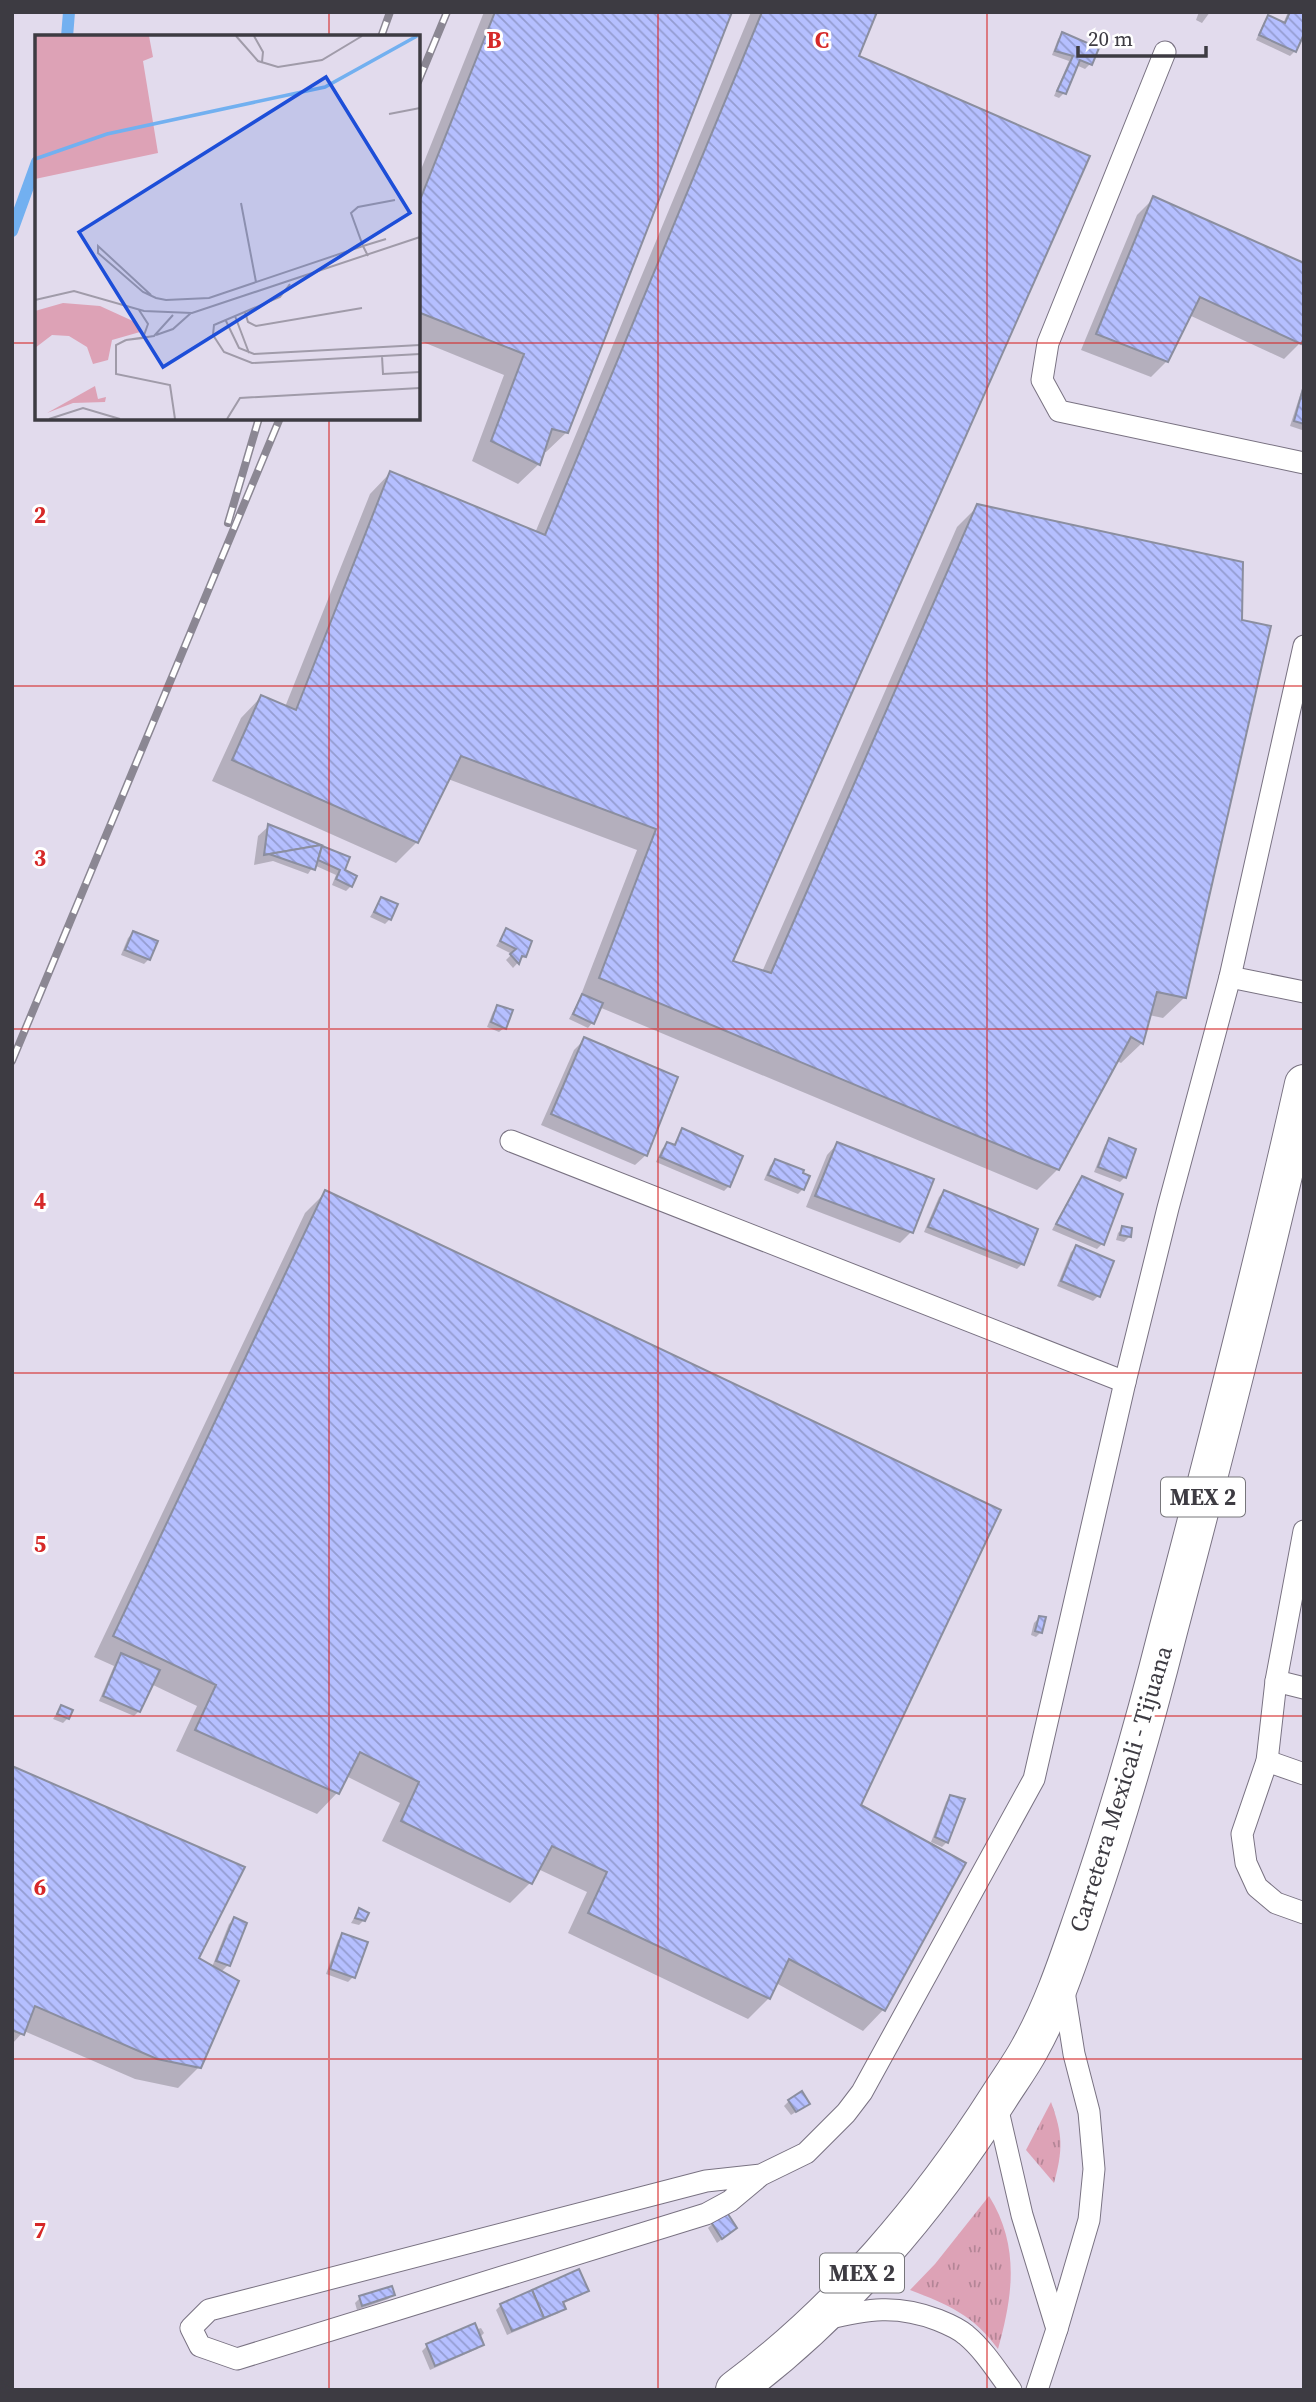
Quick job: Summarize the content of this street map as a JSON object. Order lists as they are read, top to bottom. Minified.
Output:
{"streets":{"main road":["MEX 2","Carretera Mexicali - Tijuana"]},"scale_bar":"20 m","grid":{"columns":["B","C"],"rows":["2","3","4","5","6","7"]}}
